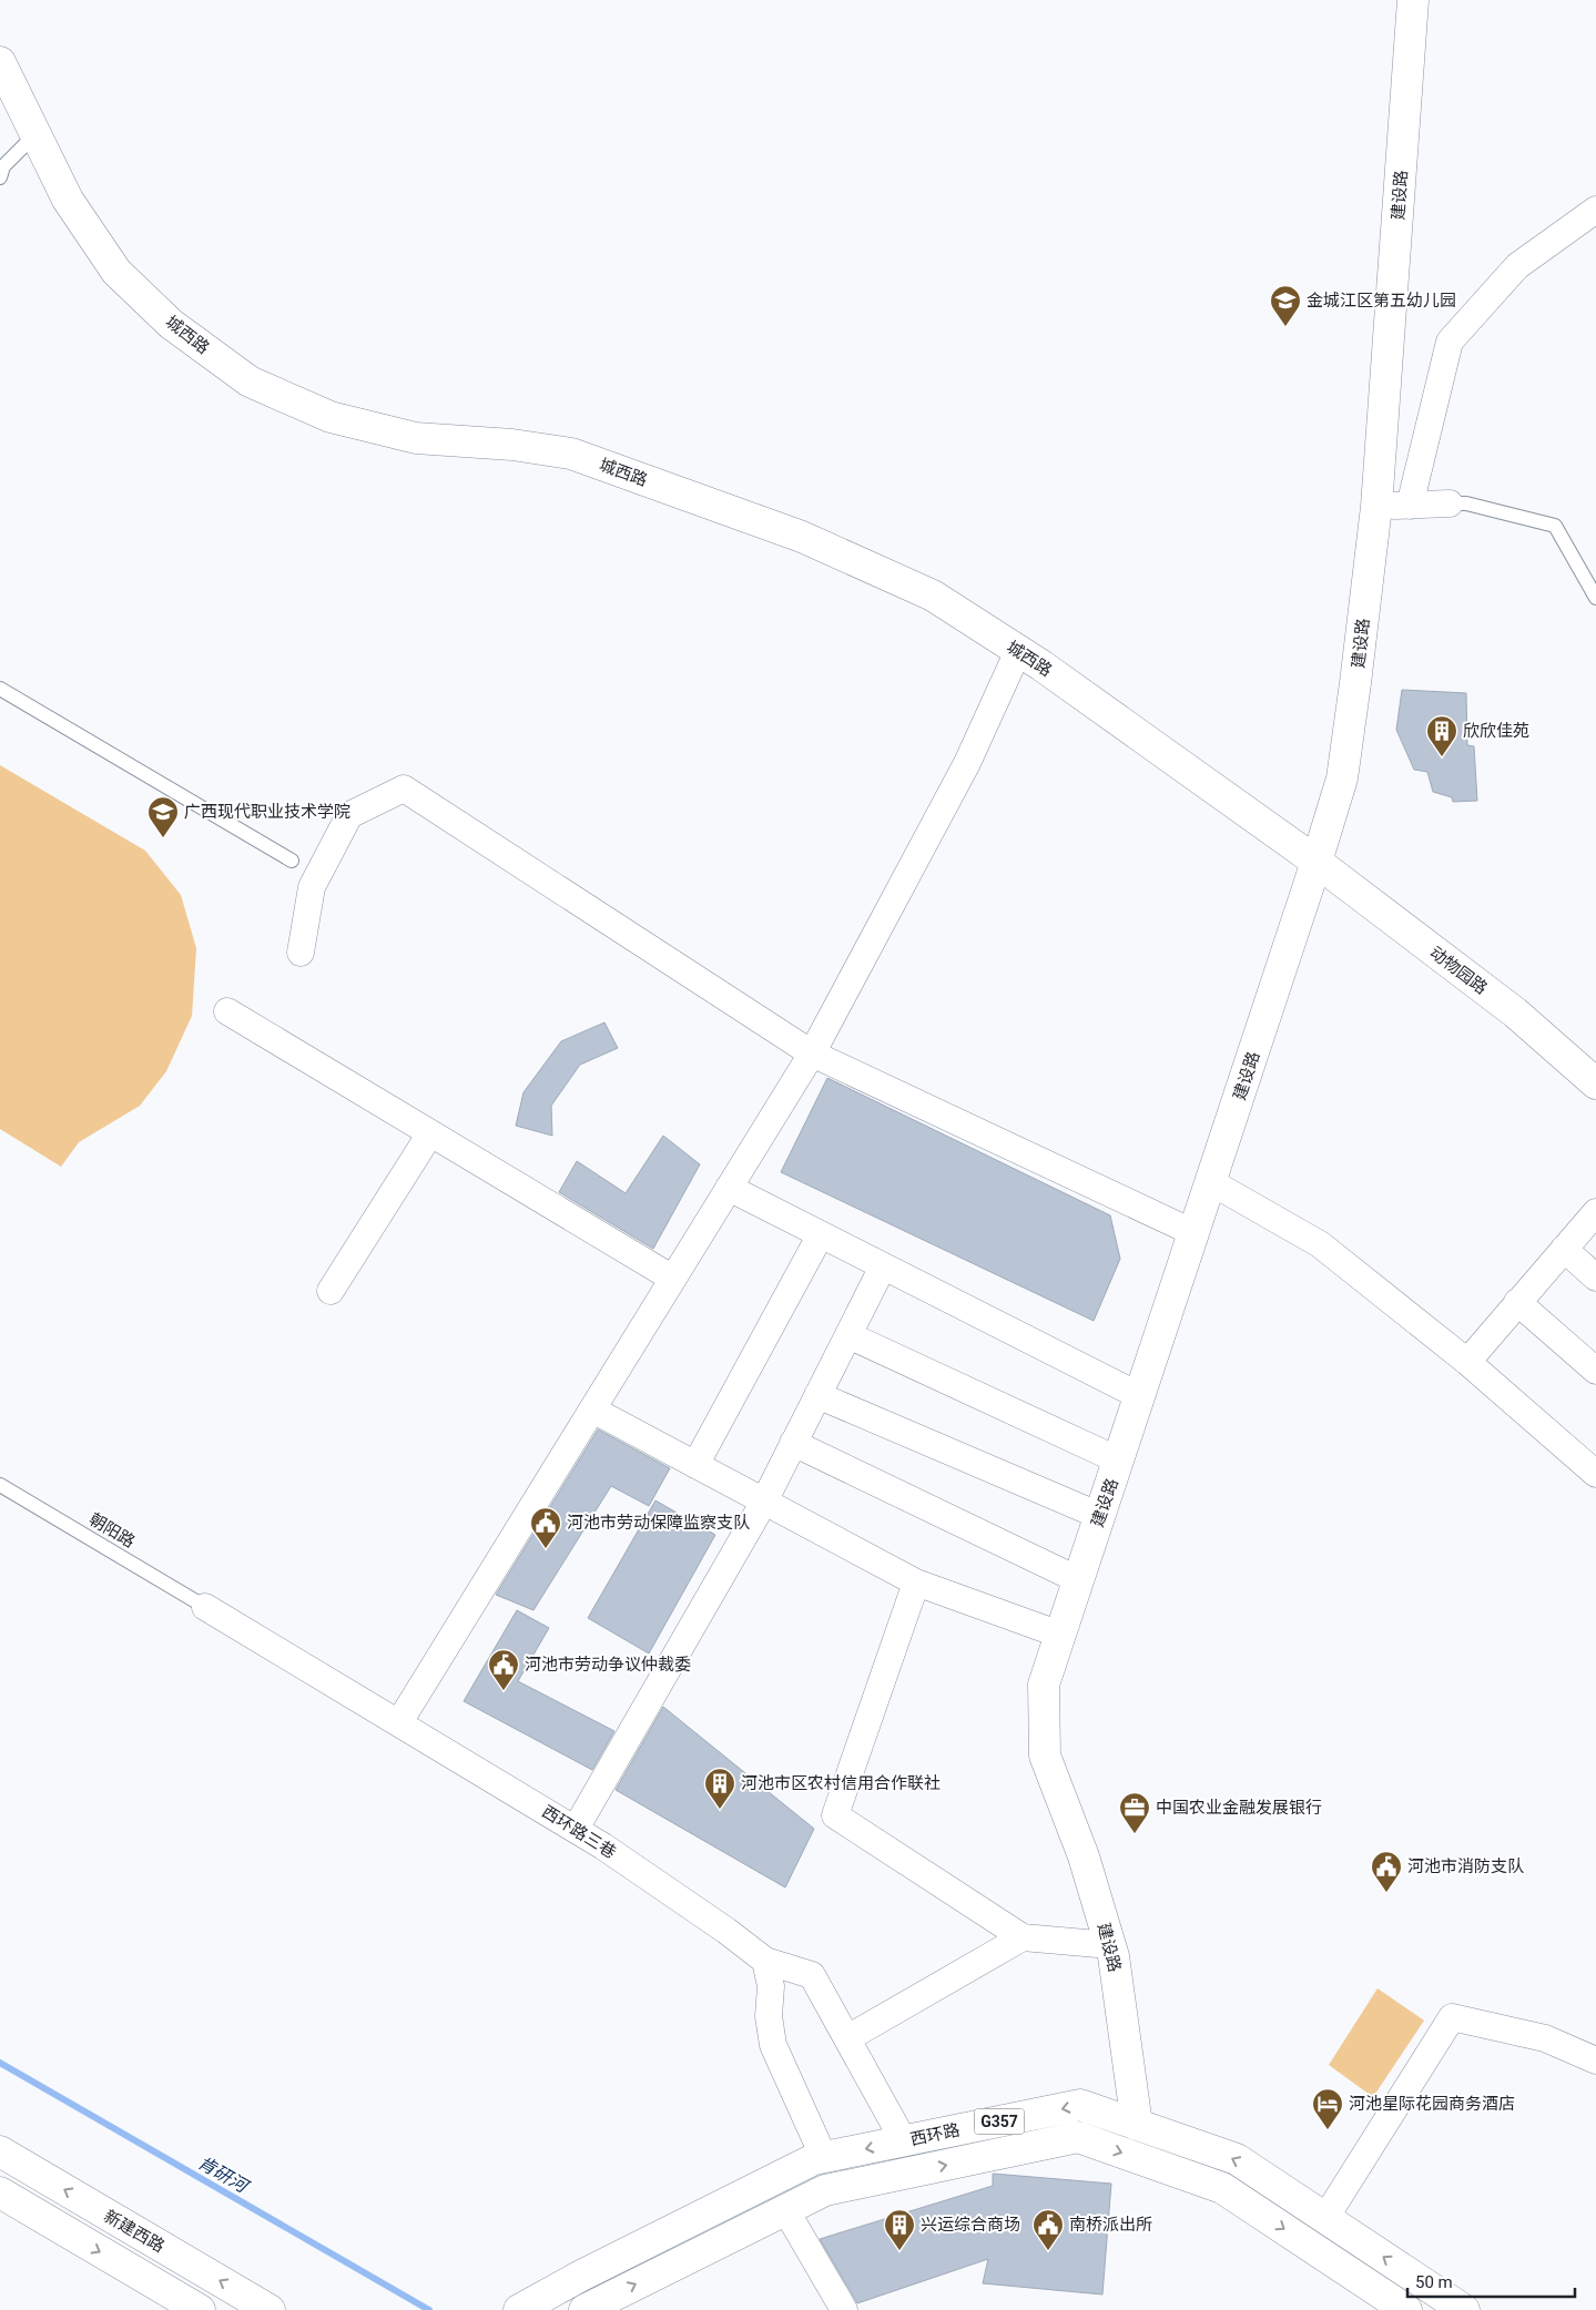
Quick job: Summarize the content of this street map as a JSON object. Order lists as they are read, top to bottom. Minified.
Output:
{"streets":{"main road":["建设路","城西路","动物园路","G357","西环路","新建西路"],"street":["西环路三巷"],"lane":["朝阳路"]},"crossings":[["建设路","城西路"],["建设路","动物园路"],["建设路","西环路"],["城西路","动物园路"],["朝阳路","西环路三巷"]],"water":["肯研河"],"places":{"school or university":["金城江区第五幼儿园","广西现代职业技术学院"],"building":["欣欣佳苑","河池市区农村信用合作联社","兴运综合商场"],"public building":["河池市劳动保障监察支队","河池市劳动争议仲裁委","河池市消防支队","南桥派出所"],"office":["中国农业金融发展银行"],"hotel":["河池星际花园商务酒店"]},"scale_bar":"50 m"}
